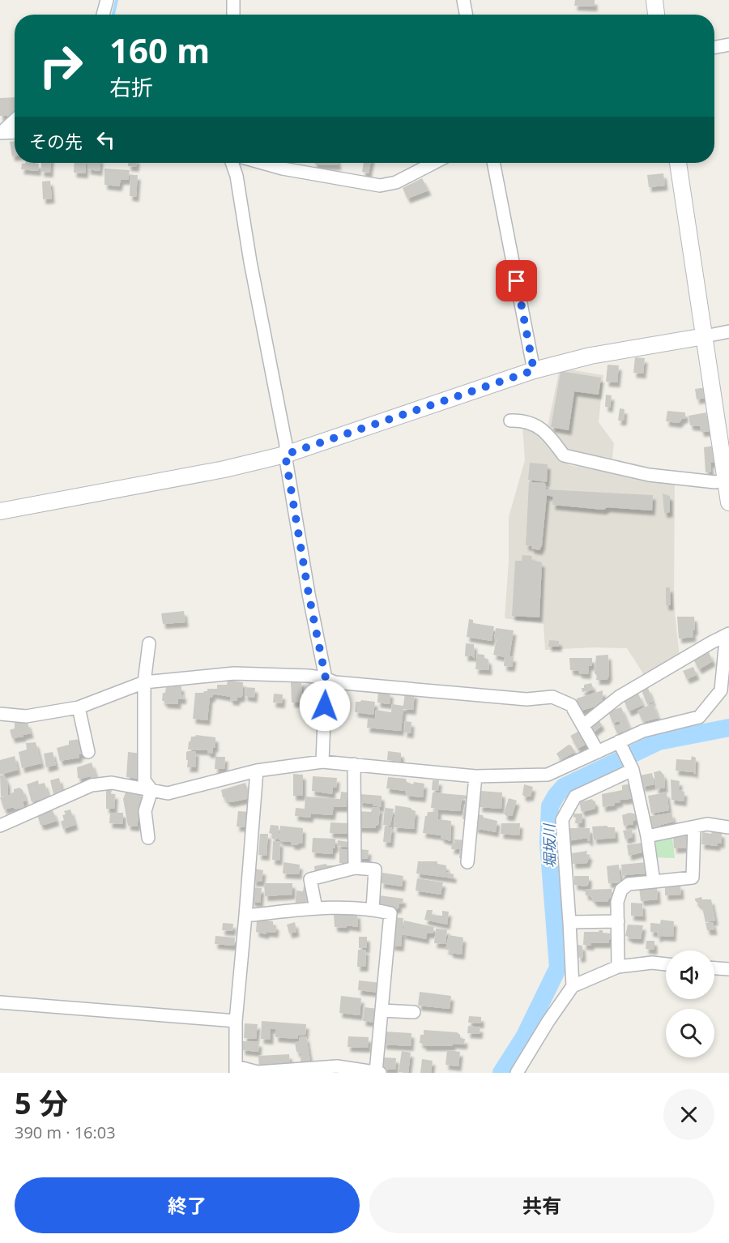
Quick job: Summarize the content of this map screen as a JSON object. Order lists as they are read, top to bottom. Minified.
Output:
{"water":["堀坂川"],"page":{"turn":["160 m","右折"],"then":"その先","heading":["5 分","390 m · 16:03"],"buttons":["終了","共有"]}}
